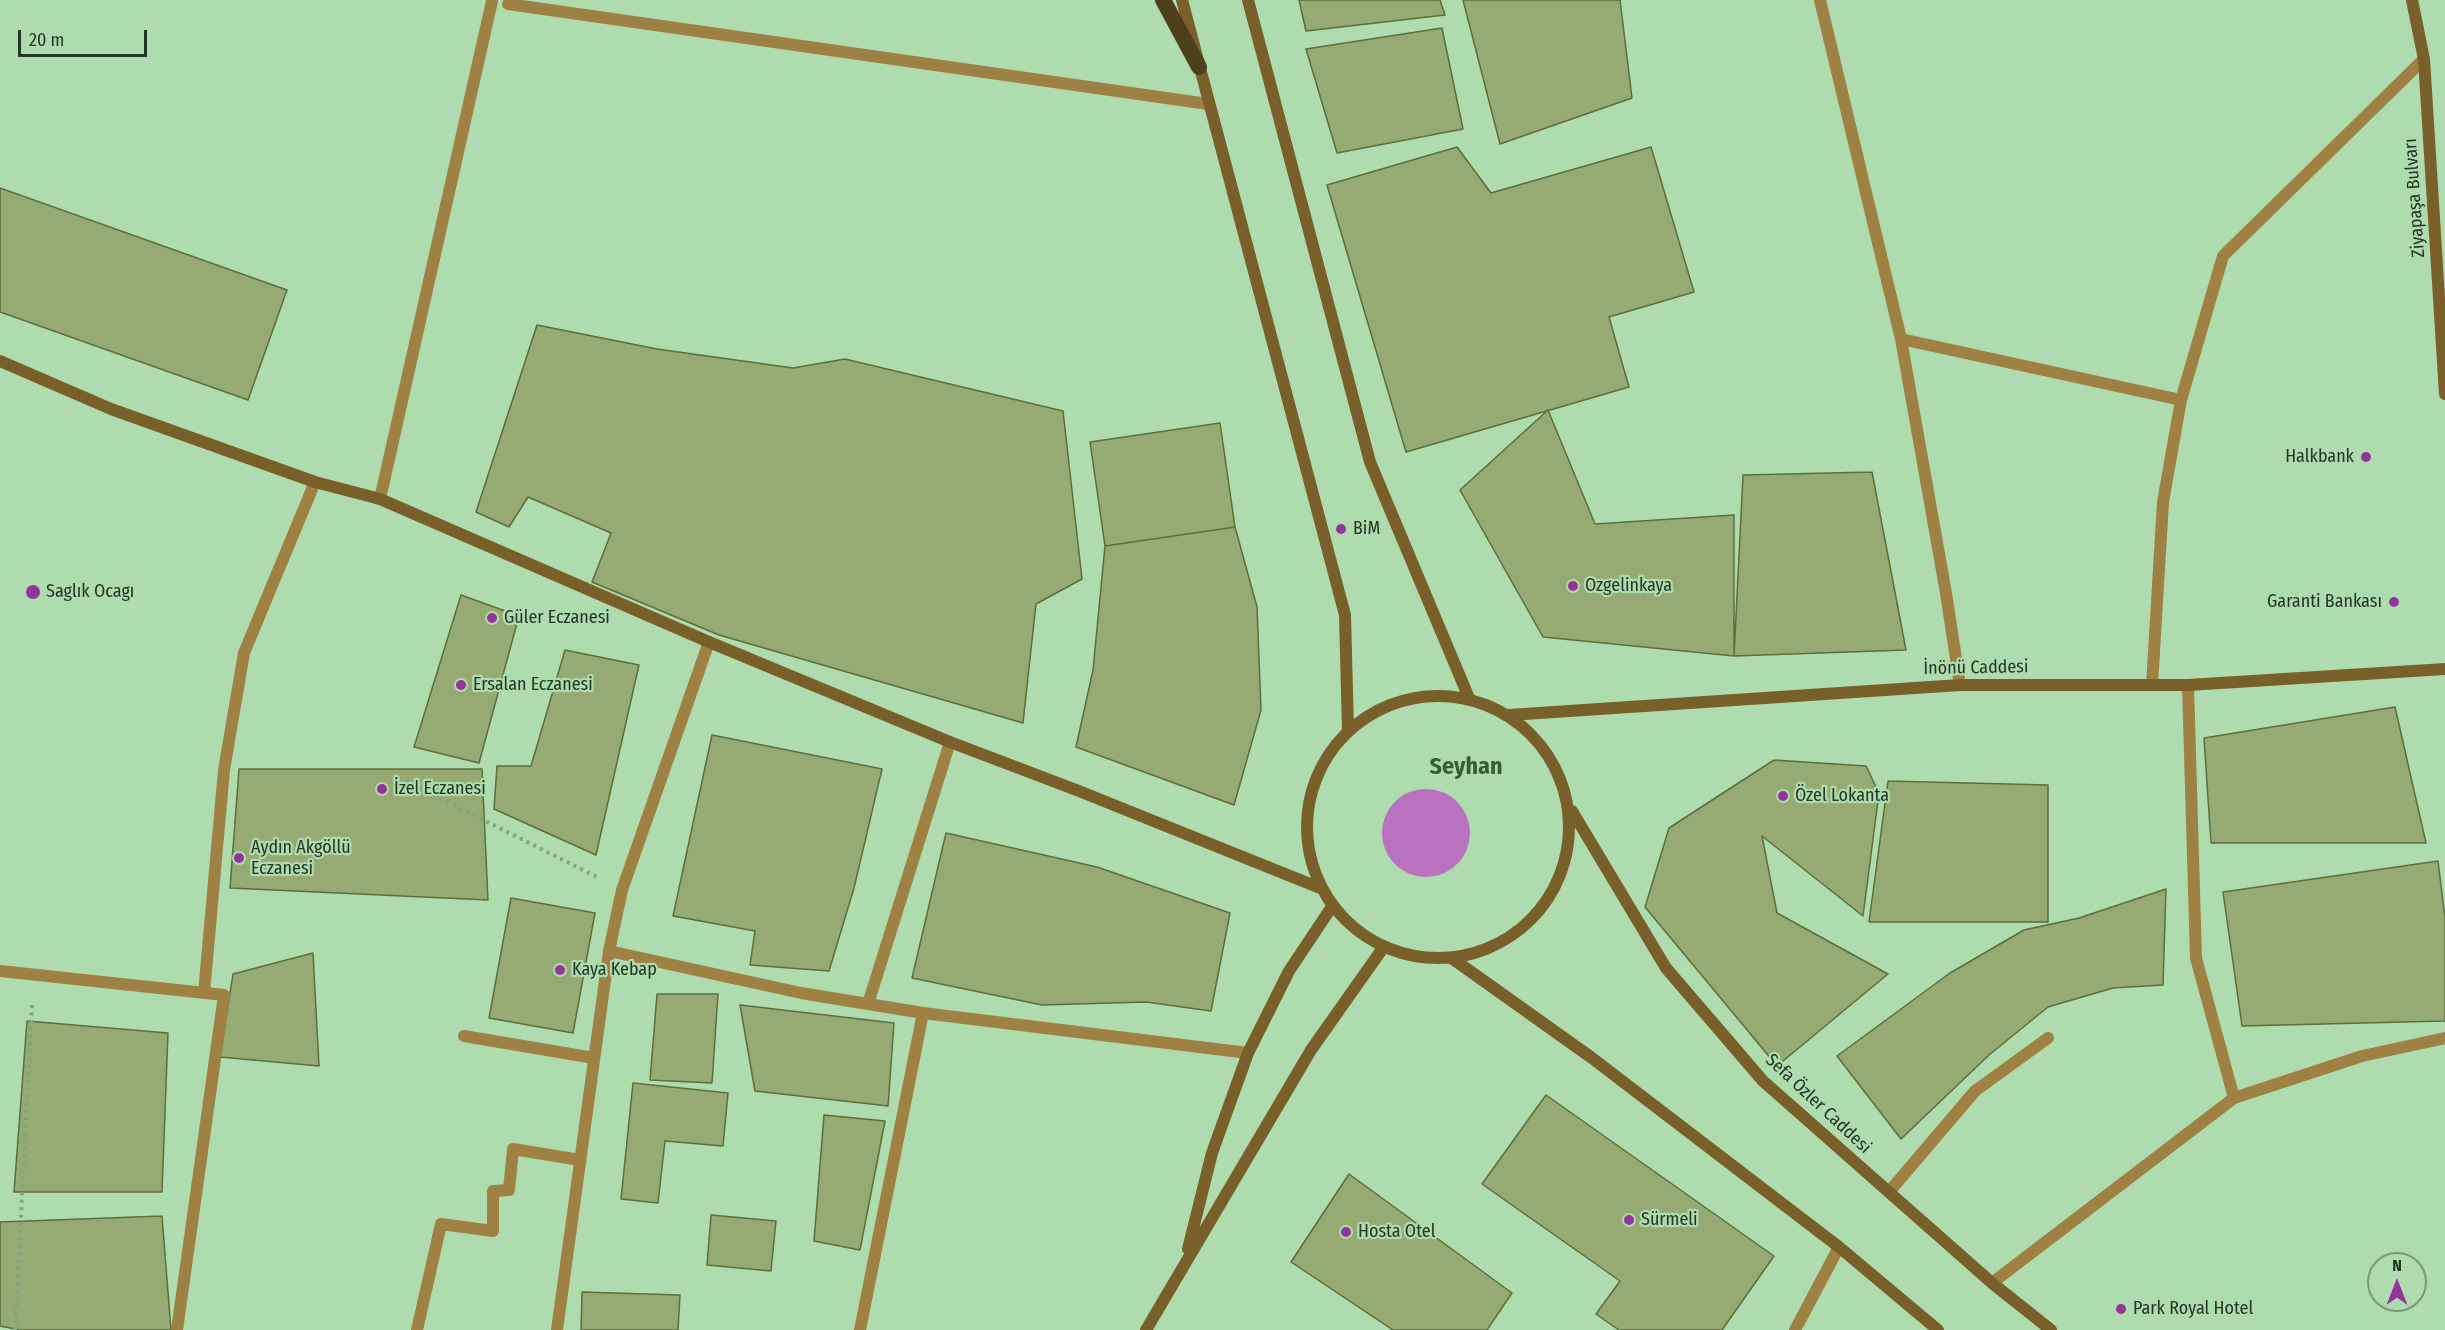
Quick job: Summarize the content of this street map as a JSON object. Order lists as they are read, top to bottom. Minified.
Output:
{"streets":{"main road":["Ziyapaşa Bulvarı","İnönü Caddesi","Sefa Özler Caddesi"]},"districts":["Seyhan"],"places":["Halkbank","BiM","Ozgelinkaya","Saglık Ocagı","Garanti Bankası","Güler Eczanesi","Ersalan Eczanesi","İzel Eczanesi","Özel Lokanta","Aydın Akgöllü Eczanesi","Kaya Kebap","Sürmeli","Hosta Otel","Park Royal Hotel"],"scale_bar":"20 m","north":"top"}
